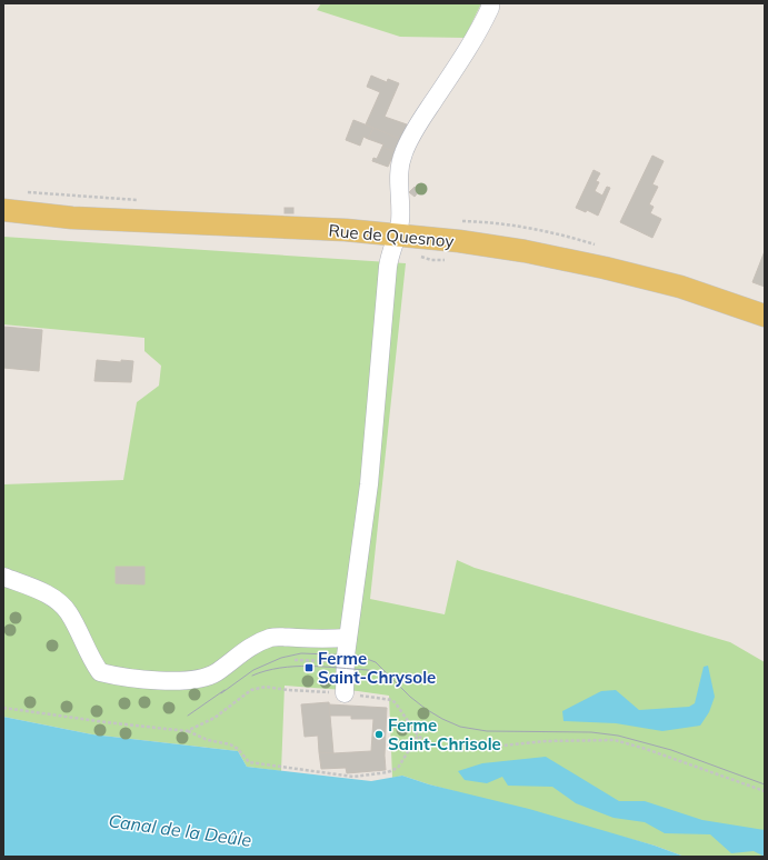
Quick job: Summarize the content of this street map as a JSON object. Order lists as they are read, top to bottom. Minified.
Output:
{"streets":{"main road":["Rue de Quesnoy"]},"water":["Canal de la Deûle"],"places":{"transit":["Ferme Saint-Chrysole"],"other":["Ferme Saint-Chrisole"]}}
